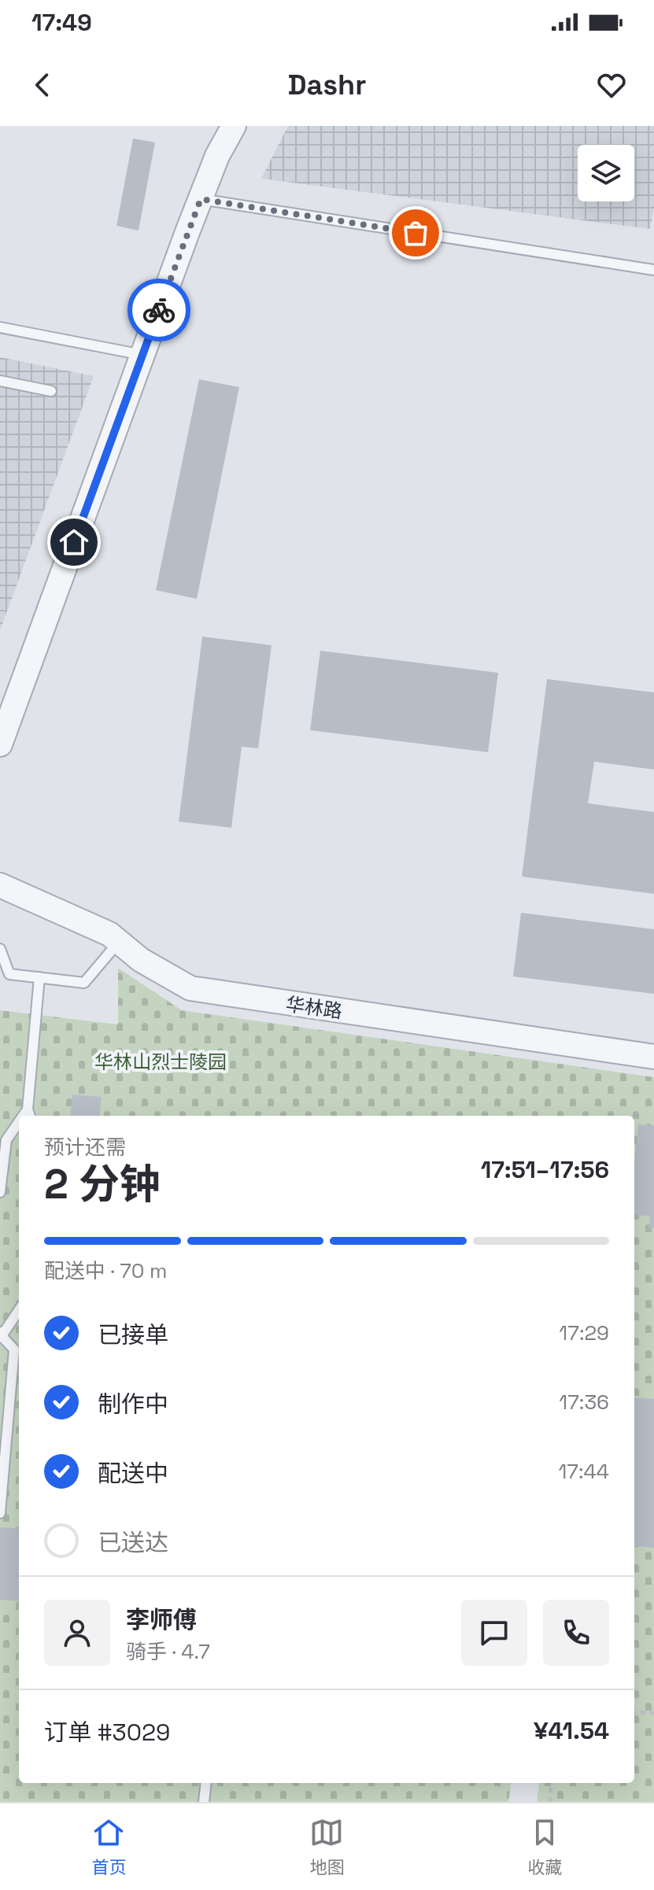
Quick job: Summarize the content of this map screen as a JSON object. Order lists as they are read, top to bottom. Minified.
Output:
{"streets":{"street":["华林路"]},"parks":["华林山烈士陵园"],"page":{"status":"17:49","header":"Dashr","heading":["2 分钟","预计还需","17:51–17:56"],"panel":["李师傅","骑手 · 4.7","订单 #3029","¥41.54"],"bar":"配送中 · 70 m","list":[["已接单","17:29"],["制作中","17:36"],["配送中","17:44"],"已送达"],"tabs":["首页","地图","收藏"]}}
